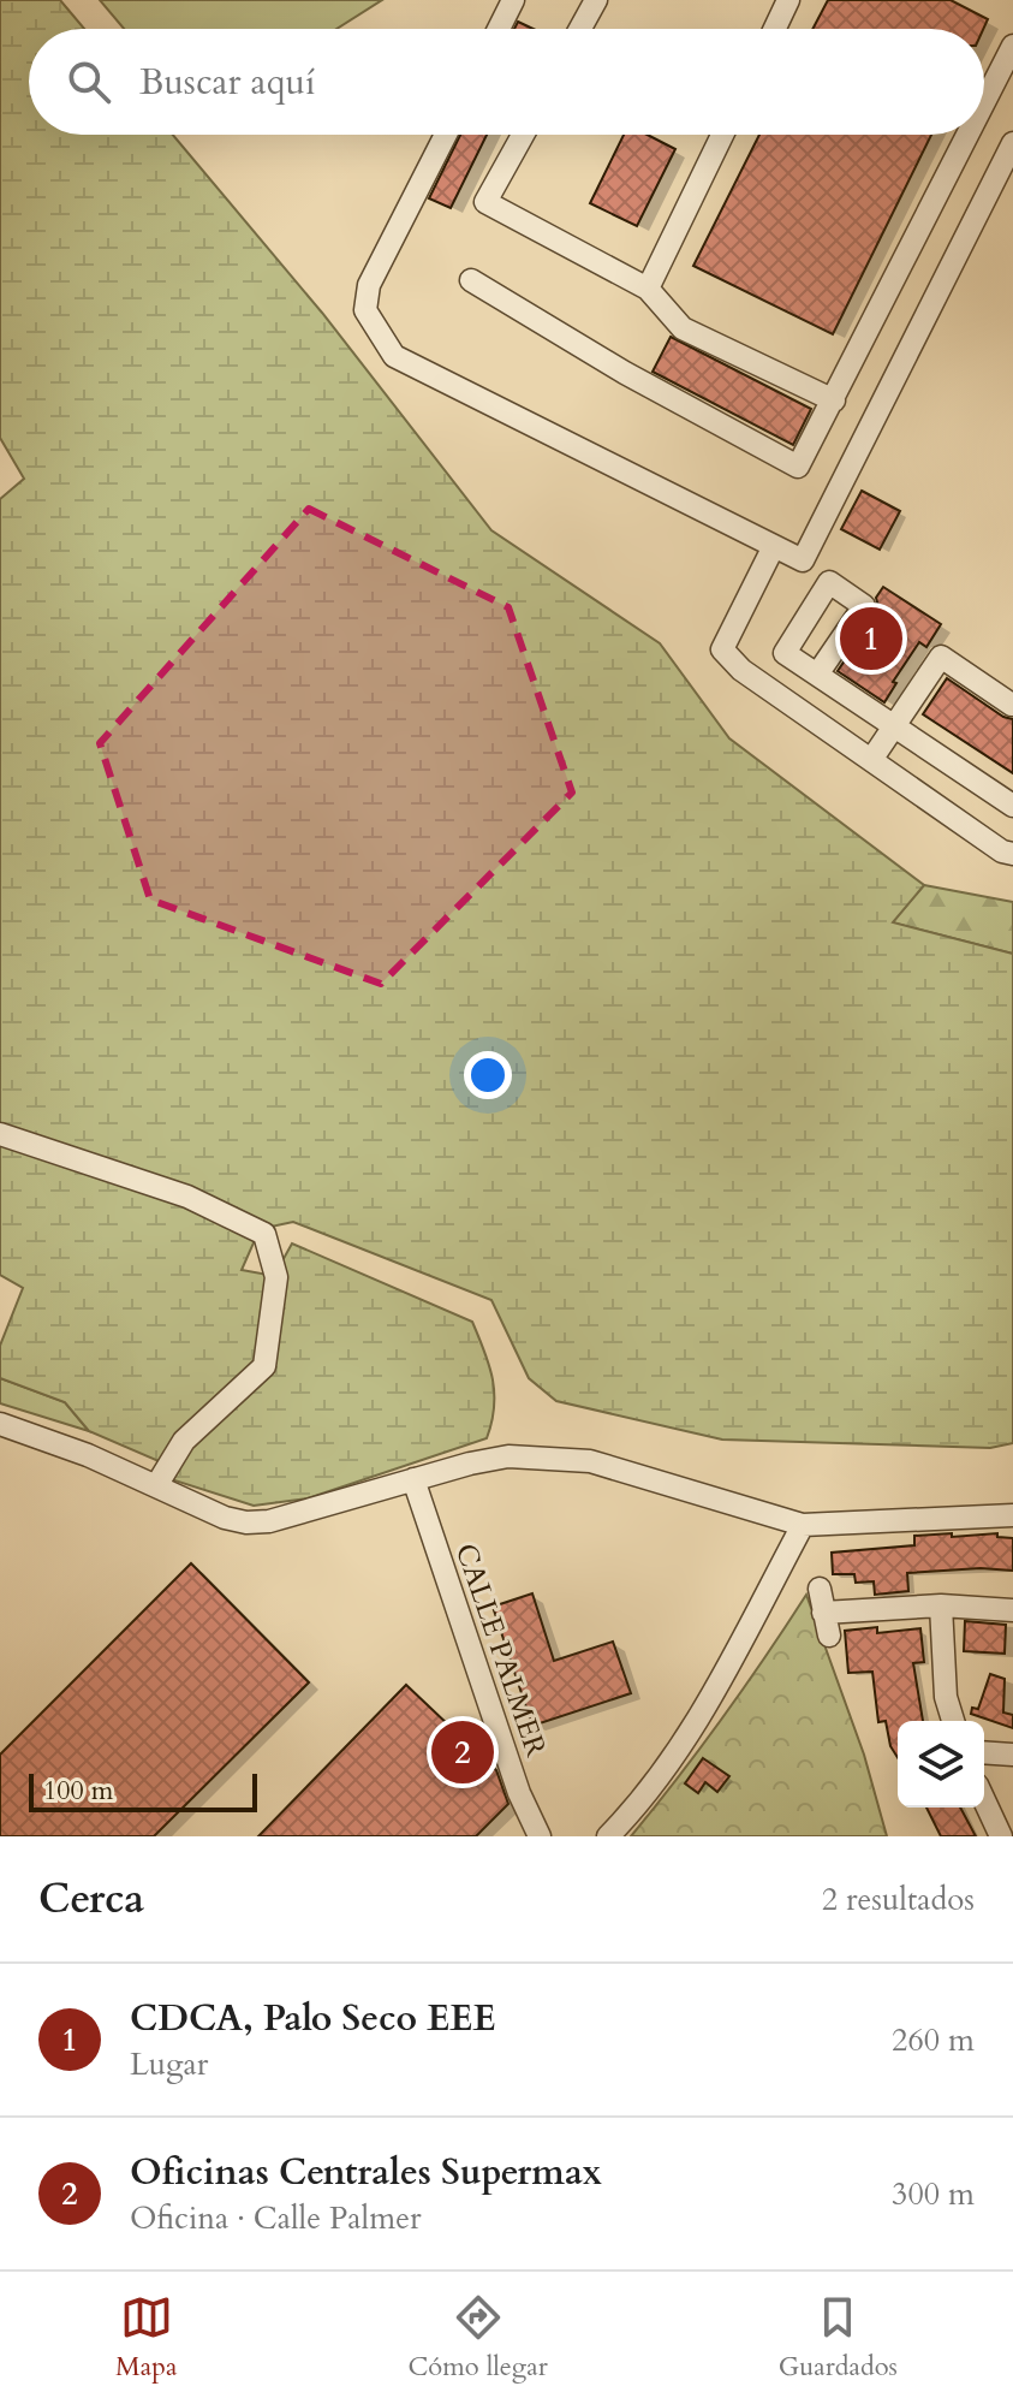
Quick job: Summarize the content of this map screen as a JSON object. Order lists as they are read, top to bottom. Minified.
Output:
{"streets":{"street":["CALLE PALMER"]},"scale_bar":"100 m","page":{"search":"Buscar aquí","pins":["1","2"],"scale":"100 m","heading":["Cerca","2 resultados"],"list":[{"mark":"1","name":"CDCA, Palo Seco EEE","note":"Lugar","value":"260 m"},{"mark":"2","name":"Oficinas Centrales Supermax","note":"Oficina · Calle Palmer","value":"300 m"}],"nav":["Mapa","Cómo llegar","Guardados"]}}
